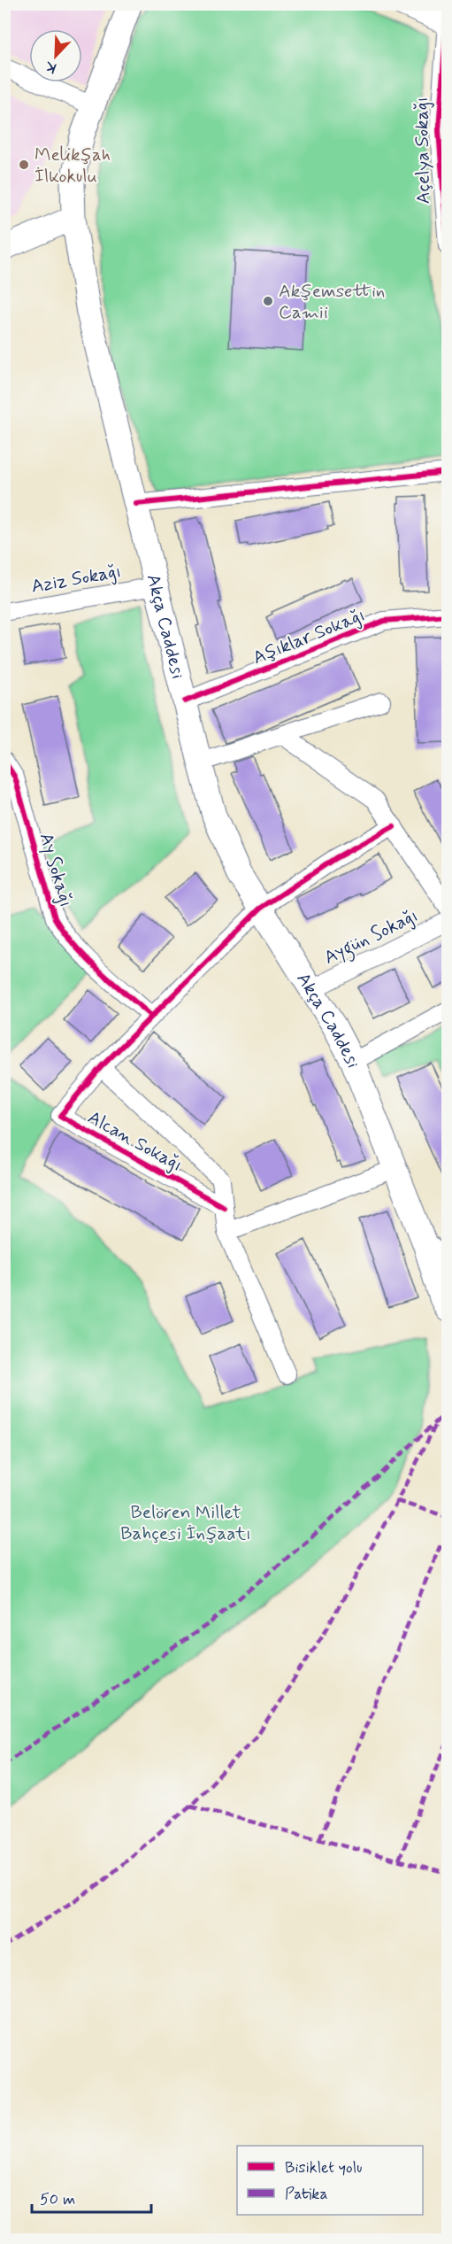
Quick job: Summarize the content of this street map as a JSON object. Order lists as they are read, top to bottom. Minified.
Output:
{"streets":{"main road":["Akça Caddesi"],"street":["Açelya Sokağı","Aziz Sokağı","Aşıklar Sokağı","Ay Sokağı","Aygün Sokağı","Alcan Sokağı"]},"crossings":[["Aziz Sokağı","Akça Caddesi"],["Akça Caddesi","Aşıklar Sokağı"],["Akça Caddesi","Aygün Sokağı"],["Akça Caddesi","Alcan Sokağı"],["Ay Sokağı","Alcan Sokağı"]],"parks":["Belören Millet Bahçesi İnşaatı"],"places":["Melikşah İlkokulu","Akşemsettin Camii"],"legend":["Bisiklet yolu","Patika"],"scale_bar":"50 m","north":"bottom left"}
